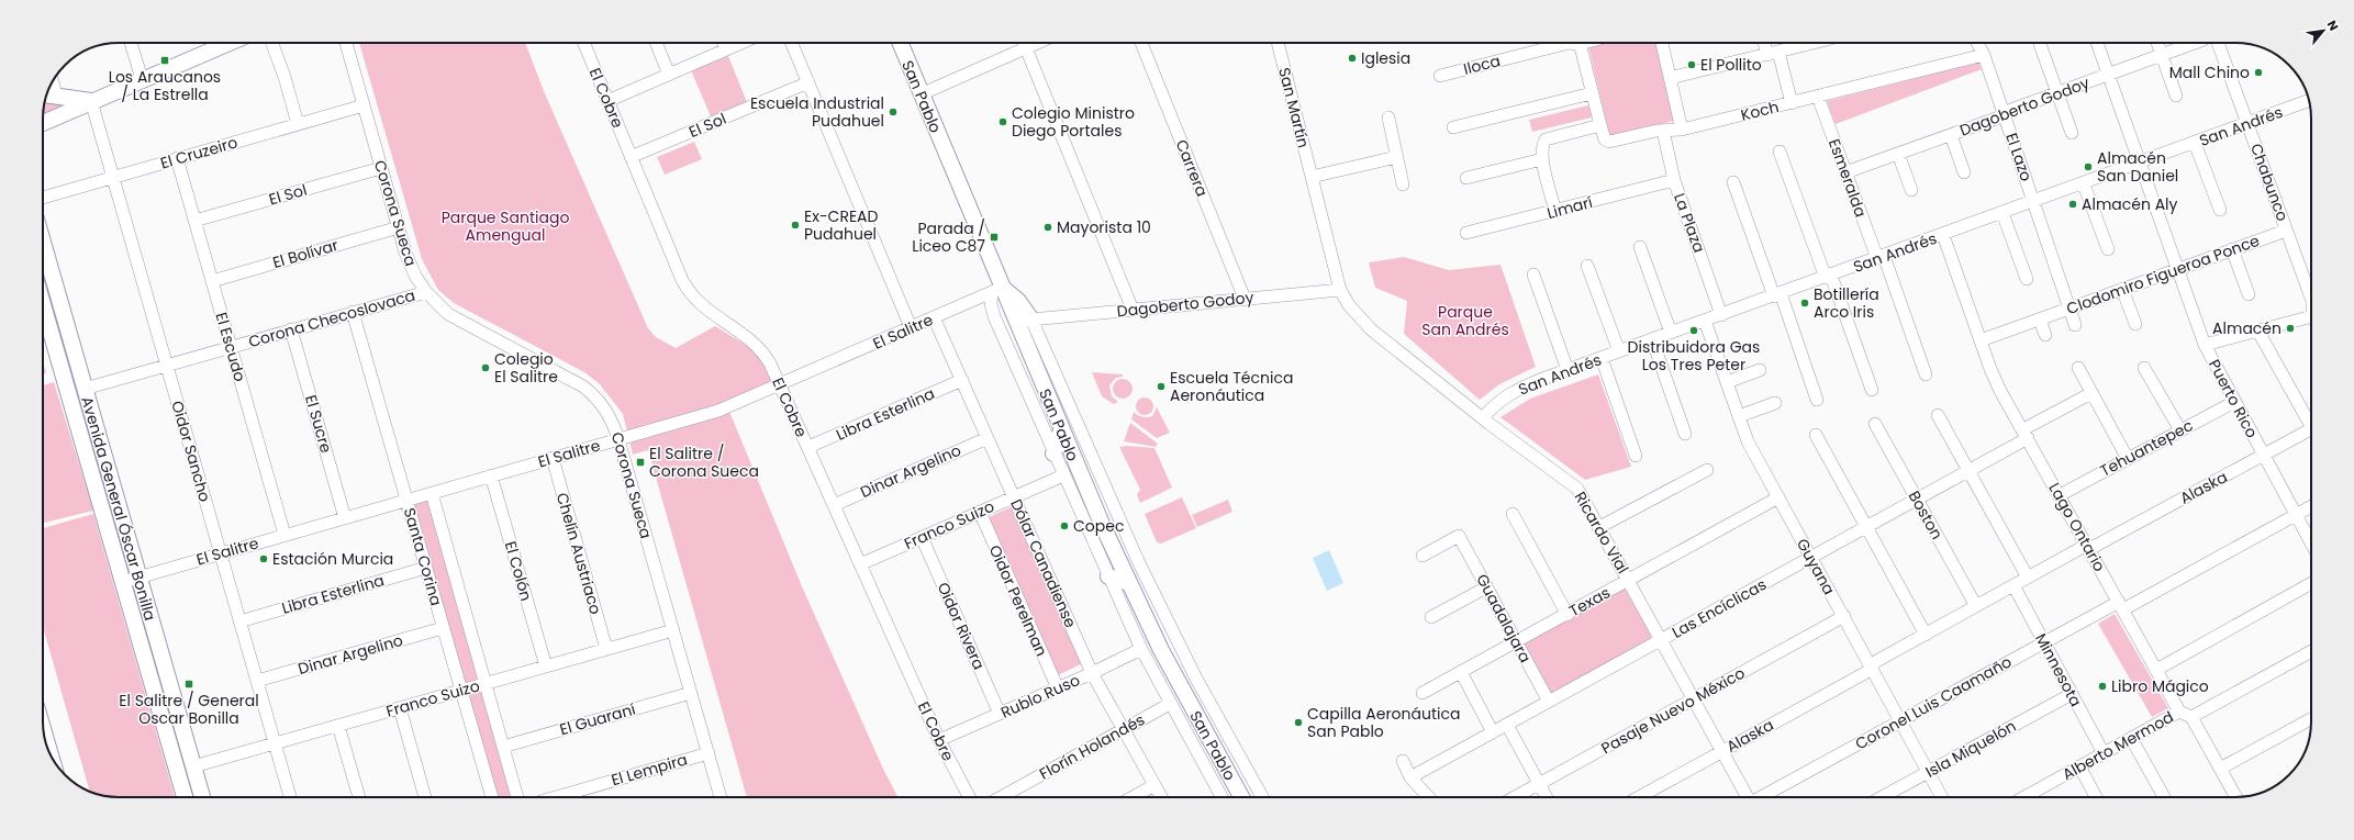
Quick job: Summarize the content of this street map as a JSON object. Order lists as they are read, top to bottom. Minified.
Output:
{"streets":{"main road":["San Pablo","Avenida General Óscar Bonilla"],"street":["Iloca","El Cobre","Dagoberto Godoy","San Martín","Koch","El Sol","San Andrés","El Cruzeiro","El Lazo","Carrera","Esmeralda","Chabunco","Limarí","Corona Sueca","La Plaza","El Bolívar","Clodomiro Figueroa Ponce","Corona Checoslovaca","El Salitre","El Escudo","Puerto Rico","Libra Esterlina","El Sucre","Tehuantepec","Oidor Sancho","Dinar Argelino","Alaska","Boston","Franco Suizo","Lago Ontario","Ricardo Vial","Chelín Austriaco","Santa Corina","Dólar Canadiense","Guyana","El Colón","Oidor Perelman","Texas","Las Encíclicas","Guadalajara","Oidor Rivera","Minnesota","Rublo Ruso","Coronel Luis Caamaño","Pasaje Nuevo México","El Guaraní","Alberto Mermod","Florín Holandés","Isla Miquelón","El Lempira"]},"crossings":[["San Pablo","Dagoberto Godoy"],["San Pablo","El Salitre"],["San Pablo","Franco Suizo"],["San Pablo","Rublo Ruso"],["San Pablo","Florín Holandés"],["El Cobre","El Sol"],["El Cobre","El Salitre"],["El Cobre","Libra Esterlina"],["El Cobre","Dinar Argelino"],["El Cobre","Franco Suizo"],["El Cobre","Rublo Ruso"],["Dagoberto Godoy","San Martín"],["Dagoberto Godoy","El Lazo"],["Dagoberto Godoy","Carrera"],["Dagoberto Godoy","Esmeralda"],["Dagoberto Godoy","Puerto Rico"],["Dagoberto Godoy","Ricardo Vial"],["San Martín","Ricardo Vial"],["Koch","El Lazo"],["Koch","Esmeralda"],["Koch","La Plaza"],["El Sol","Corona Sueca"],["El Sol","El Escudo"],["San Andrés","El Lazo"],["San Andrés","Esmeralda"],["San Andrés","Chabunco"],["San Andrés","La Plaza"],["San Andrés","Puerto Rico"],["San Andrés","Lago Ontario"],["San Andrés","Ricardo Vial"],["San Andrés","Guyana"],["El Cruzeiro","Corona Sueca"],["El Cruzeiro","El Escudo"],["El Cruzeiro","Oidor Sancho"],["El Lazo","Clodomiro Figueroa Ponce"],["Chabunco","Clodomiro Figueroa Ponce"],["Limarí","La Plaza"],["Corona Sueca","El Bolívar"],["Corona Sueca","Corona Checoslovaca"],["Corona Sueca","El Salitre"],["Corona Sueca","Franco Suizo"],["Corona Sueca","El Guaraní"],["Corona Sueca","El Lempira"],["El Bolívar","El Escudo"],["Clodomiro Figueroa Ponce","Puerto Rico"],["Clodomiro Figueroa Ponce","Lago Ontario"],["Corona Checoslovaca","El Escudo"],["Corona Checoslovaca","El Sucre"],["Corona Checoslovaca","Oidor Sancho"],["Corona Checoslovaca","Avenida General Óscar Bonilla"],["Corona Checoslovaca","Santa Corina"],["El Salitre","El Escudo"],["El Salitre","El Sucre"],["El Salitre","Oidor Sancho"],["El Salitre","Avenida General Óscar Bonilla"],["El Salitre","Chelín Austriaco"],["El Salitre","Santa Corina"],["El Salitre","Dólar Canadiense"],["El Salitre","El Colón"],["Puerto Rico","Tehuantepec"],["Puerto Rico","Alaska"],["Puerto Rico","Coronel Luis Caamaño"],["Libra Esterlina","Oidor Sancho"],["Libra Esterlina","Santa Corina"],["Libra Esterlina","Dólar Canadiense"],["Tehuantepec","Lago Ontario"],["Oidor Sancho","Dinar Argelino"],["Oidor Sancho","Franco Suizo"],["Dinar Argelino","Santa Corina"],["Dinar Argelino","Dólar Canadiense"],["Alaska","Boston"],["Alaska","Lago Ontario"],["Alaska","Ricardo Vial"],["Alaska","Guyana"],["Alaska","Minnesota"],["Avenida General Óscar Bonilla","Franco Suizo"],["Boston","Las Encíclicas"],["Franco Suizo","Chelín Austriaco"],["Franco Suizo","Santa Corina"],["Franco Suizo","Dólar Canadiense"],["Franco Suizo","El Colón"],["Franco Suizo","Oidor Perelman"],["Franco Suizo","Oidor Rivera"],["Lago Ontario","Las Encíclicas"],["Lago Ontario","Coronel Luis Caamaño"],["Lago Ontario","Alberto Mermod"],["Ricardo Vial","Texas"],["Ricardo Vial","Las Encíclicas"],["Ricardo Vial","Pasaje Nuevo México"],["Santa Corina","El Guaraní"],["Dólar Canadiense","Rublo Ruso"],["Dólar Canadiense","Florín Holandés"],["Guyana","Texas"],["Guyana","Las Encíclicas"],["Guyana","Coronel Luis Caamaño"],["Guyana","Pasaje Nuevo México"],["Guyana","Isla Miquelón"],["Oidor Perelman","Rublo Ruso"],["Texas","Guadalajara"],["Las Encíclicas","Guadalajara"],["Oidor Rivera","Rublo Ruso"],["Minnesota","Coronel Luis Caamaño"],["Minnesota","Alberto Mermod"],["Minnesota","Isla Miquelón"]],"parks":["Parque Santiago Amengual","Parque San Andrés"],"places":{"other":["Iglesia","El Pollito","Mall Chino","Escuela Industrial Pudahuel","Colegio Ministro Diego Portales","Almacén San Daniel","Almacén Aly","Ex-CREAD Pudahuel","Mayorista 10","Botillería Arco Iris","Almacén","Distribuidora Gas Los Tres Peter","Colegio El Salitre","Escuela Técnica Aeronáutica","Copec","Estación Murcia","Libro Mágico","Capilla Aeronáutica San Pablo"],"transit":["Los Araucanos / La Estrella","Parada / Liceo C87","El Salitre / Corona Sueca","El Salitre / General Oscar Bonilla"]},"north":"top right"}
